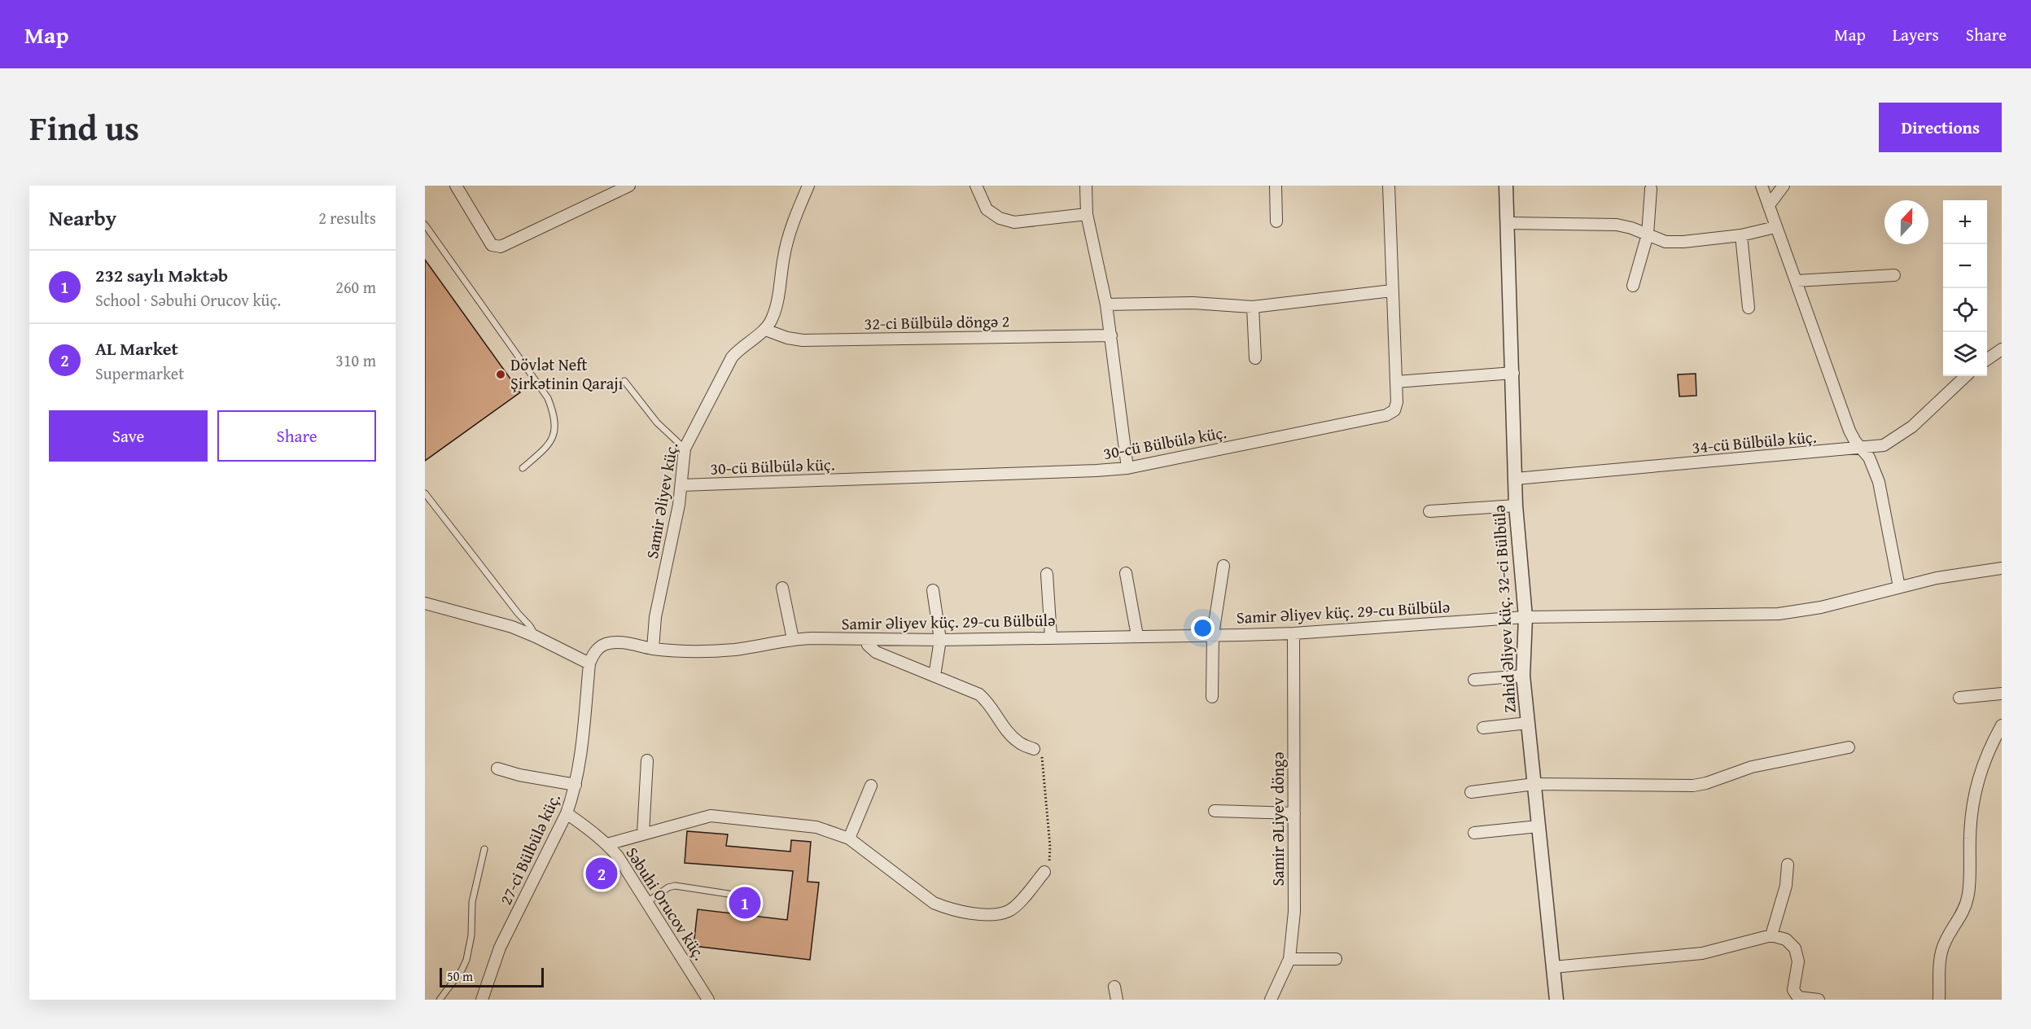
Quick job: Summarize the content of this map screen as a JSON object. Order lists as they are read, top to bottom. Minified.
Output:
{"streets":{"street":["32-ci Bülbülə döngə 2","34-cü Bülbülə küç.","30-cü Bülbülə küç.","Samir Əliyev küç.","Zahid Əliyev küç. 32-ci Bülbülə","Samir Əliyev küç. 29-cu Bülbülə","Samir ƏLiyev döngə","27-ci Bülbülə küç.","Səbuhi Orucov küç."]},"crossings":[["32-ci Bülbülə döngə 2","Samir Əliyev küç."],["34-cü Bülbülə küç.","Zahid Əliyev küç. 32-ci Bülbülə"],["30-cü Bülbülə küç.","Samir Əliyev küç."],["Samir Əliyev küç.","Samir Əliyev küç. 29-cu Bülbülə"],["Zahid Əliyev küç. 32-ci Bülbülə","Samir Əliyev küç. 29-cu Bülbülə"],["Samir Əliyev küç. 29-cu Bülbülə","Samir ƏLiyev döngə"],["27-ci Bülbülə küç.","Səbuhi Orucov küç."]],"places":["Dövlət Neft Şirkətinin Qarajı"],"scale_bar":"50 m","north":"top","page":{"header":"Map","nav":["Map","Layers","Share"],"title":"Find us","buttons":["Directions",["Save","Share"]],"heading":["Nearby","2 results"],"map_buttons":["+","−"],"list":[{"mark":"1","name":"232 saylı Məktəb","note":"School · Səbuhi Orucov küç.","value":"260 m"},{"mark":"2","name":"AL Market","note":"Supermarket","value":"310 m"}],"pins":["2","1"],"scale":"50 m"}}
